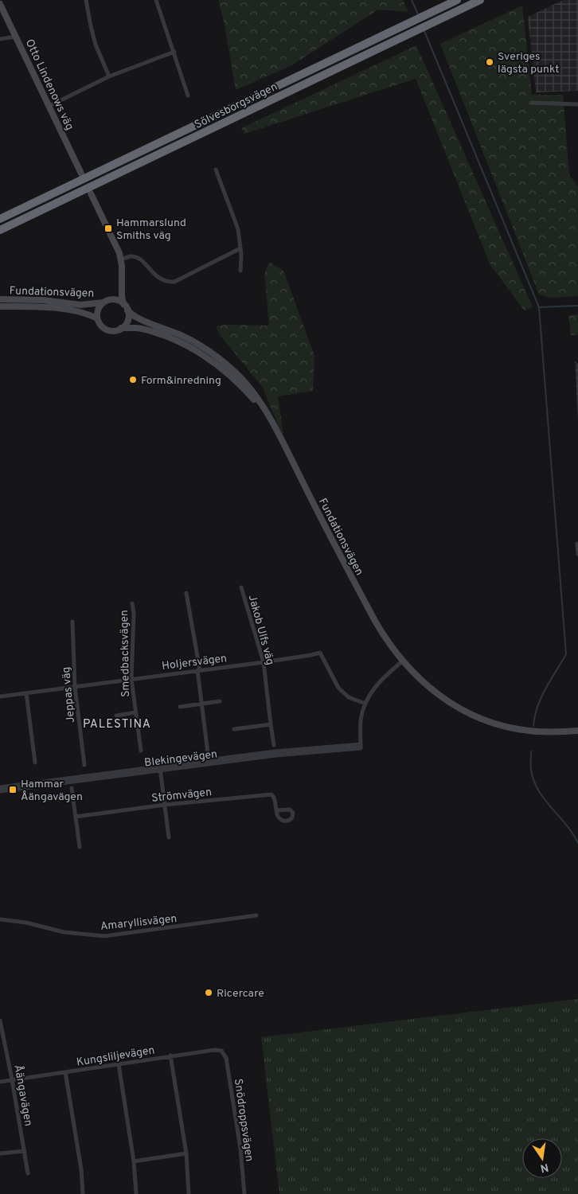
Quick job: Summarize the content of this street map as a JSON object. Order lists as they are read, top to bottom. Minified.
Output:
{"streets":{"highway":["Sölvesborgsvägen"],"main road":["Otto Lindenows väg","Fundationsvägen"],"street":["Jakob Ulfs väg","Smedbacksvägen","Holjersvägen","Jeppas väg","Blekingevägen","Strömvägen","Amaryllisvägen","Kungsliljevägen","Åängavägen","Snödroppsvägen"]},"crossings":[["Fundationsvägen","Blekingevägen"],["Jakob Ulfs väg","Holjersvägen"],["Smedbacksvägen","Holjersvägen"],["Holjersvägen","Jeppas väg"],["Holjersvägen","Blekingevägen"],["Kungsliljevägen","Åängavägen"],["Kungsliljevägen","Snödroppsvägen"]],"districts":["PALESTINA"],"places":{"other":["Sveriges lägsta punkt","Form&inredning","Ricercare"],"transit":["Hammarslund Smiths väg","Hammar Åängavägen"]},"north":"bottom"}
